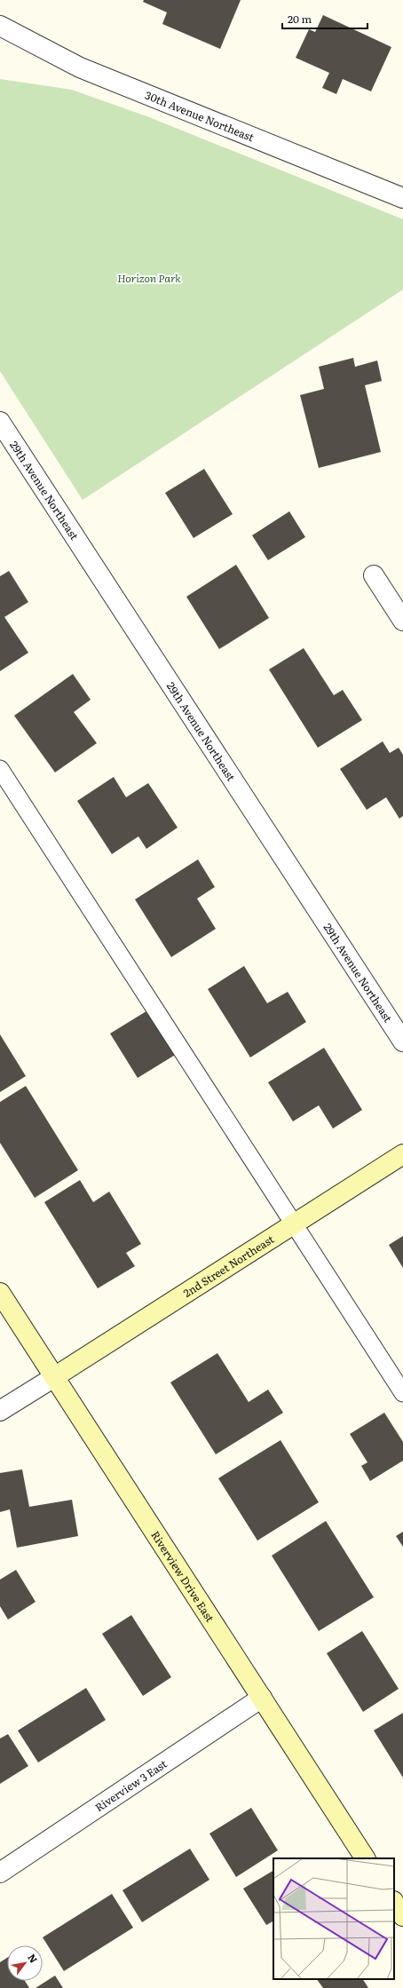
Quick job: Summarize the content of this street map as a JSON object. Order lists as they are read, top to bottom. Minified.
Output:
{"streets":{"street":["30th Avenue Northeast","29th Avenue Northeast","2nd Street Northeast","Riverview Drive East","Riverview 3 East"]},"crossings":[["2nd Street Northeast","Riverview Drive East"],["Riverview Drive East","Riverview 3 East"]],"parks":["Horizon Park"],"scale_bar":"20 m","north":"top right"}
